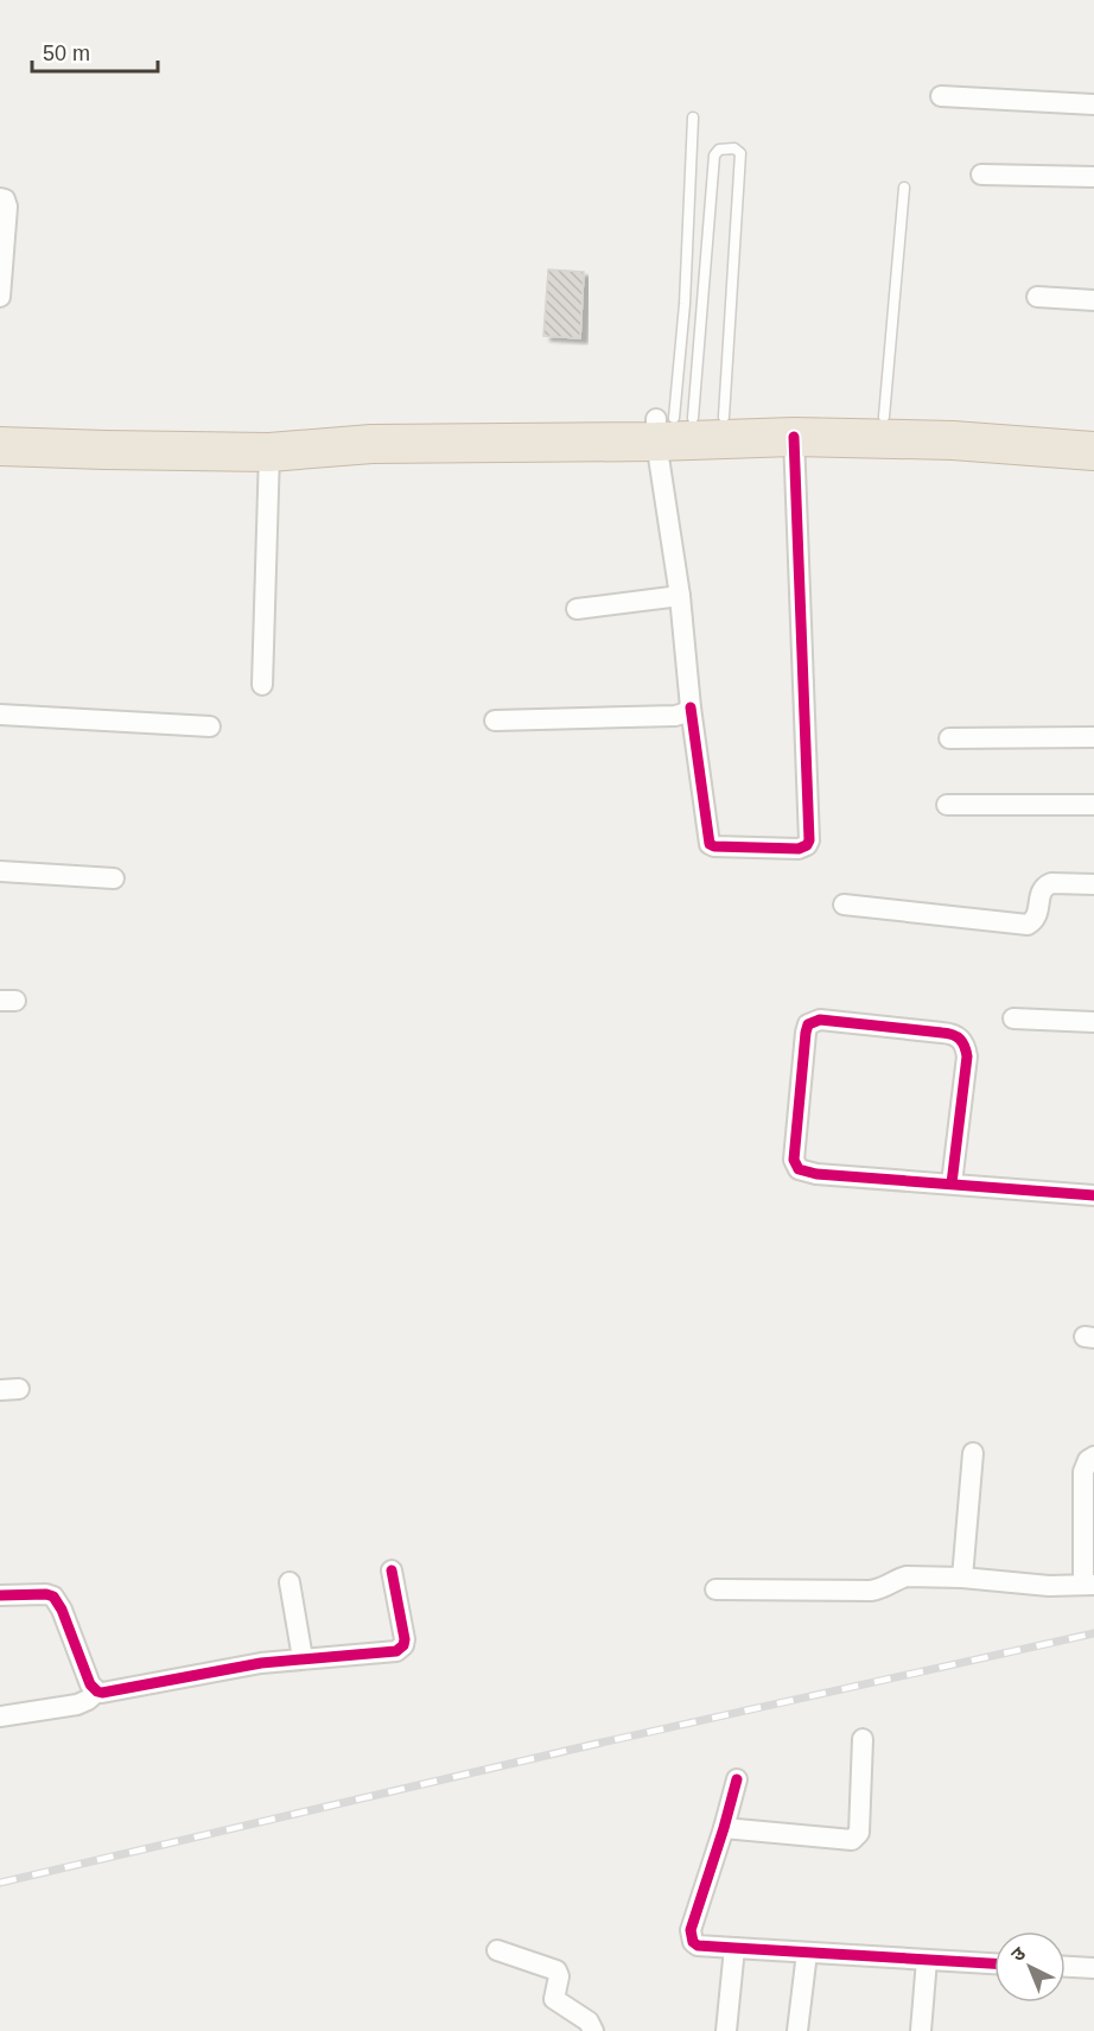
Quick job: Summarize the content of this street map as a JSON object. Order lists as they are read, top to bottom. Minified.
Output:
{"scale_bar":"50 m","north":"top left"}
